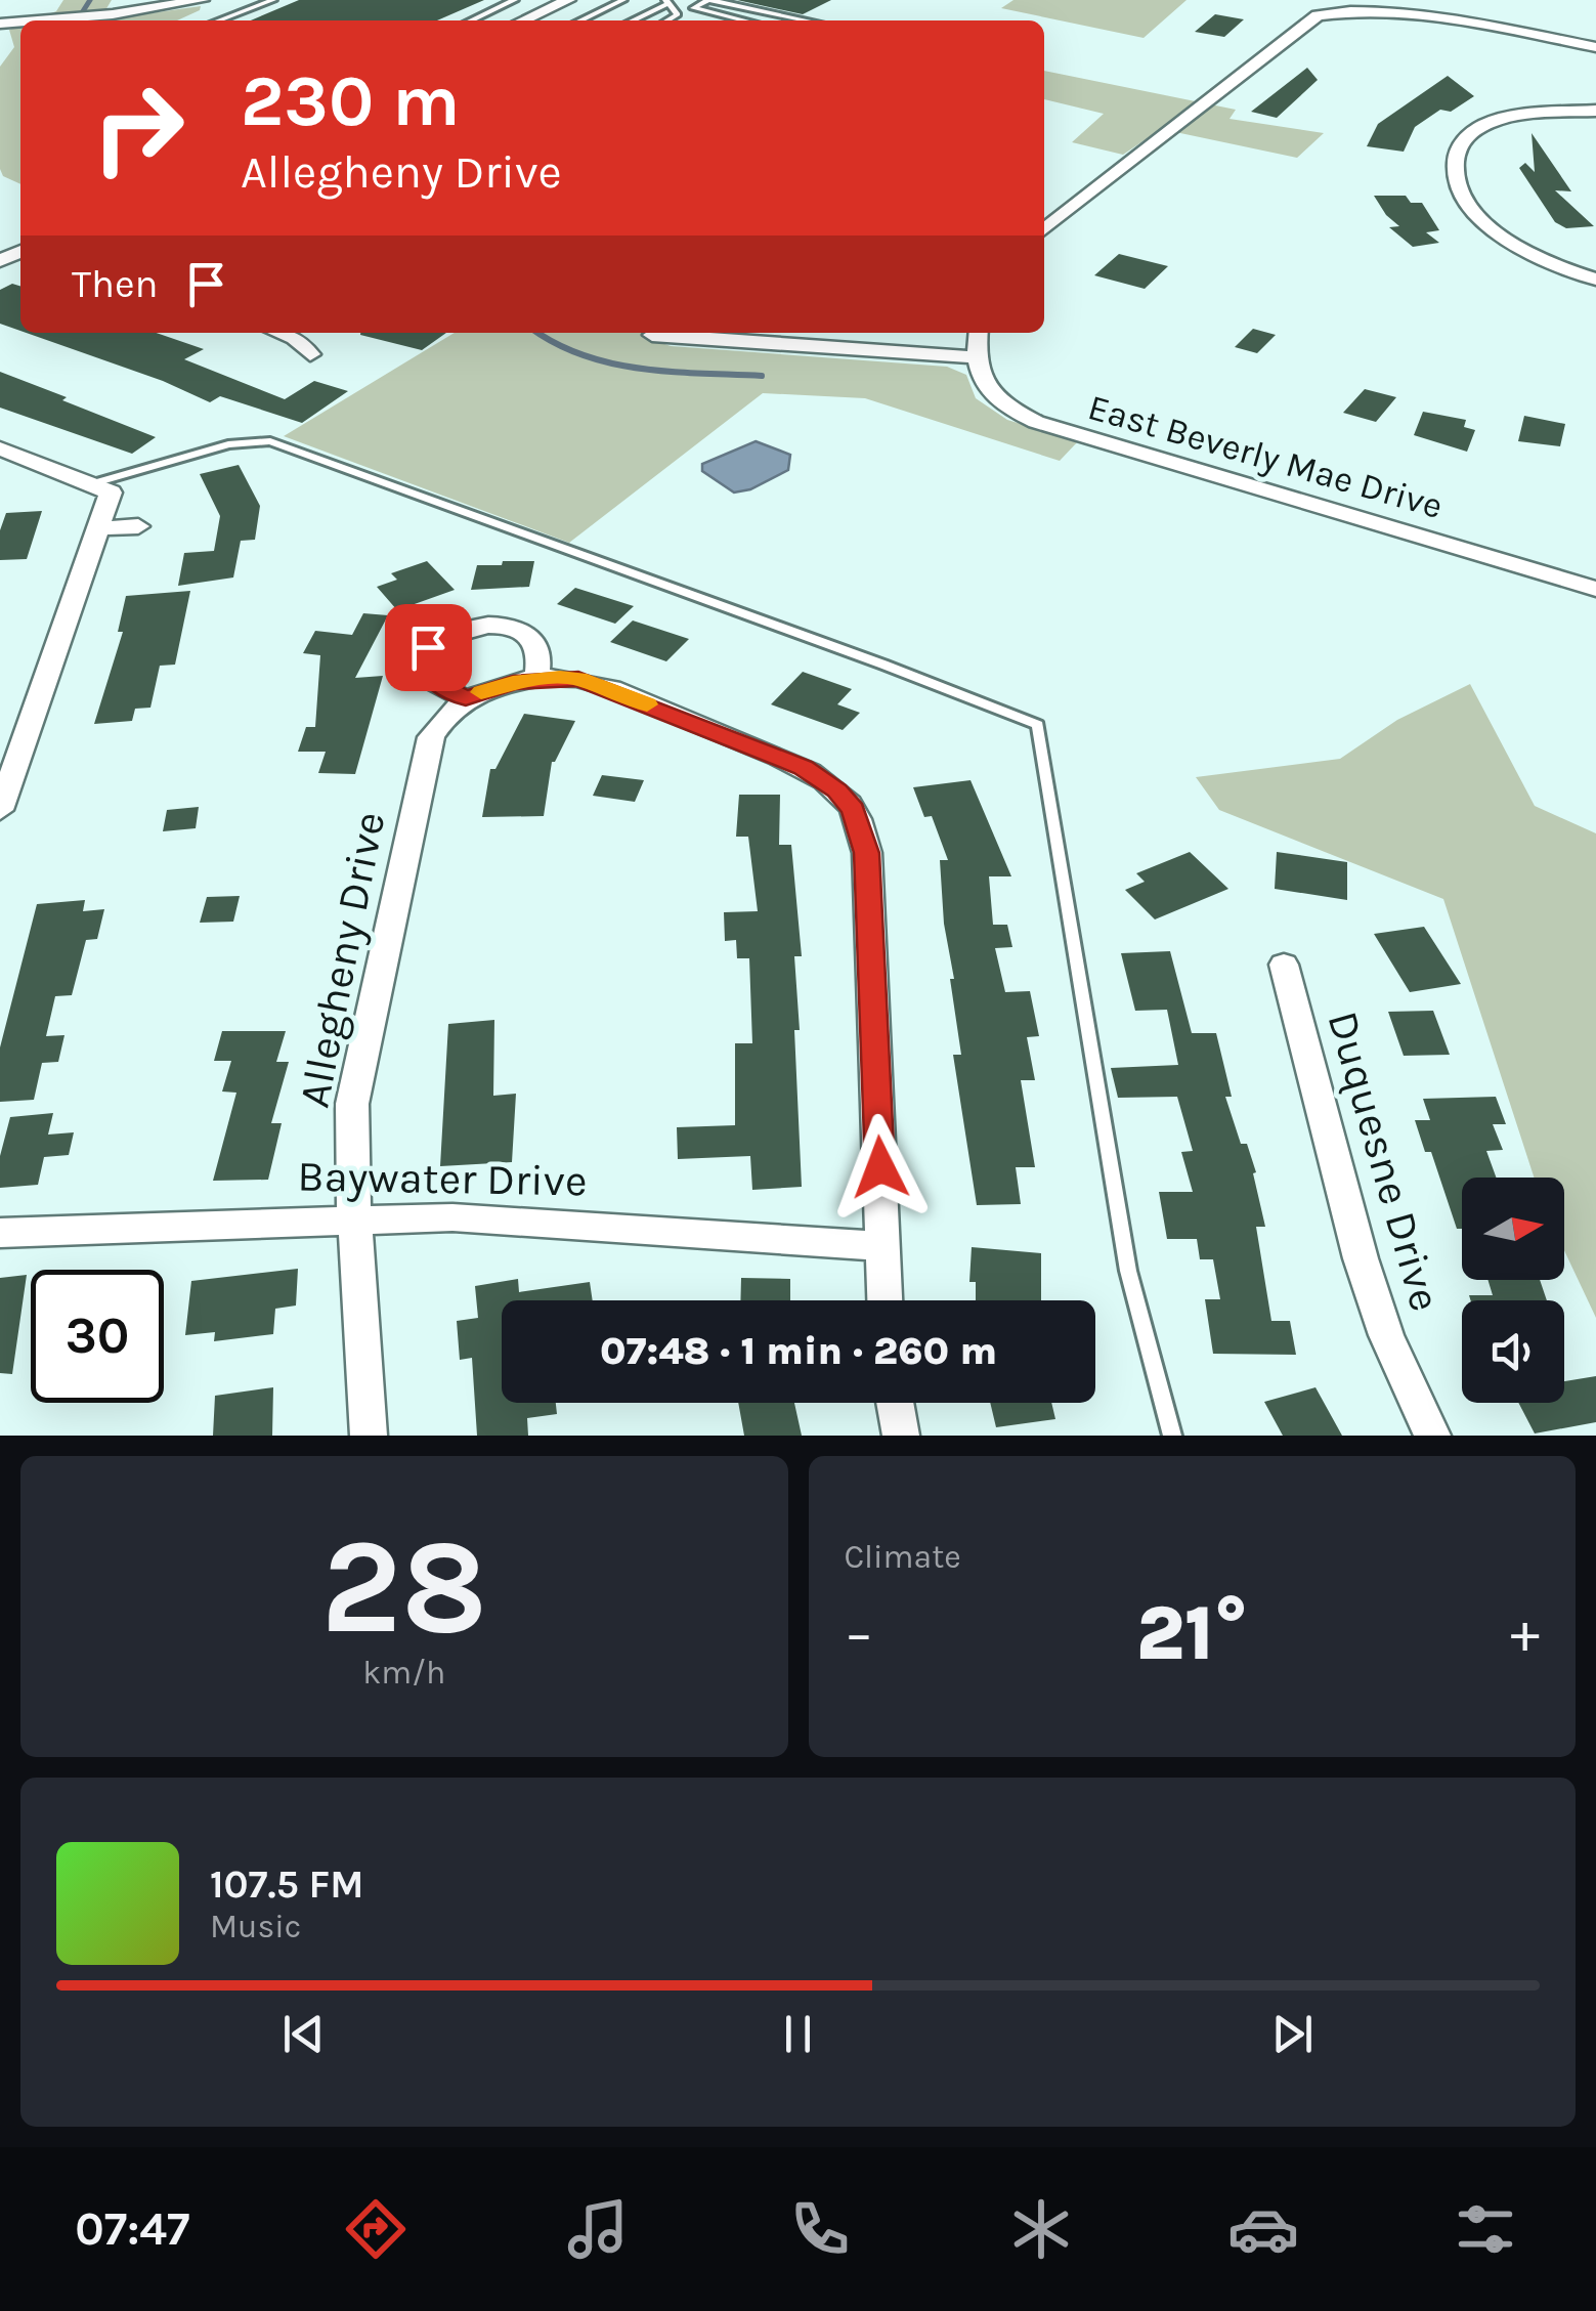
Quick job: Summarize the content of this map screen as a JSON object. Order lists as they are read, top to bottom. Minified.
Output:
{"streets":{"street":["East Beverly Mae Drive","Allegheny Drive","Duquesne Drive","Baywater Drive"]},"crossings":[["Allegheny Drive","Baywater Drive"]],"north":"right","page":{"turn":["230 m","Allegheny Drive"],"then":"Then","limit":"30","trip":"07:48 · 1 min · 260 m","tile":[["28","km/h"],"Climate"],"heat":["−","21°","+"],"song":["107.5 FM","Music"],"tabs":"07:47"}}
